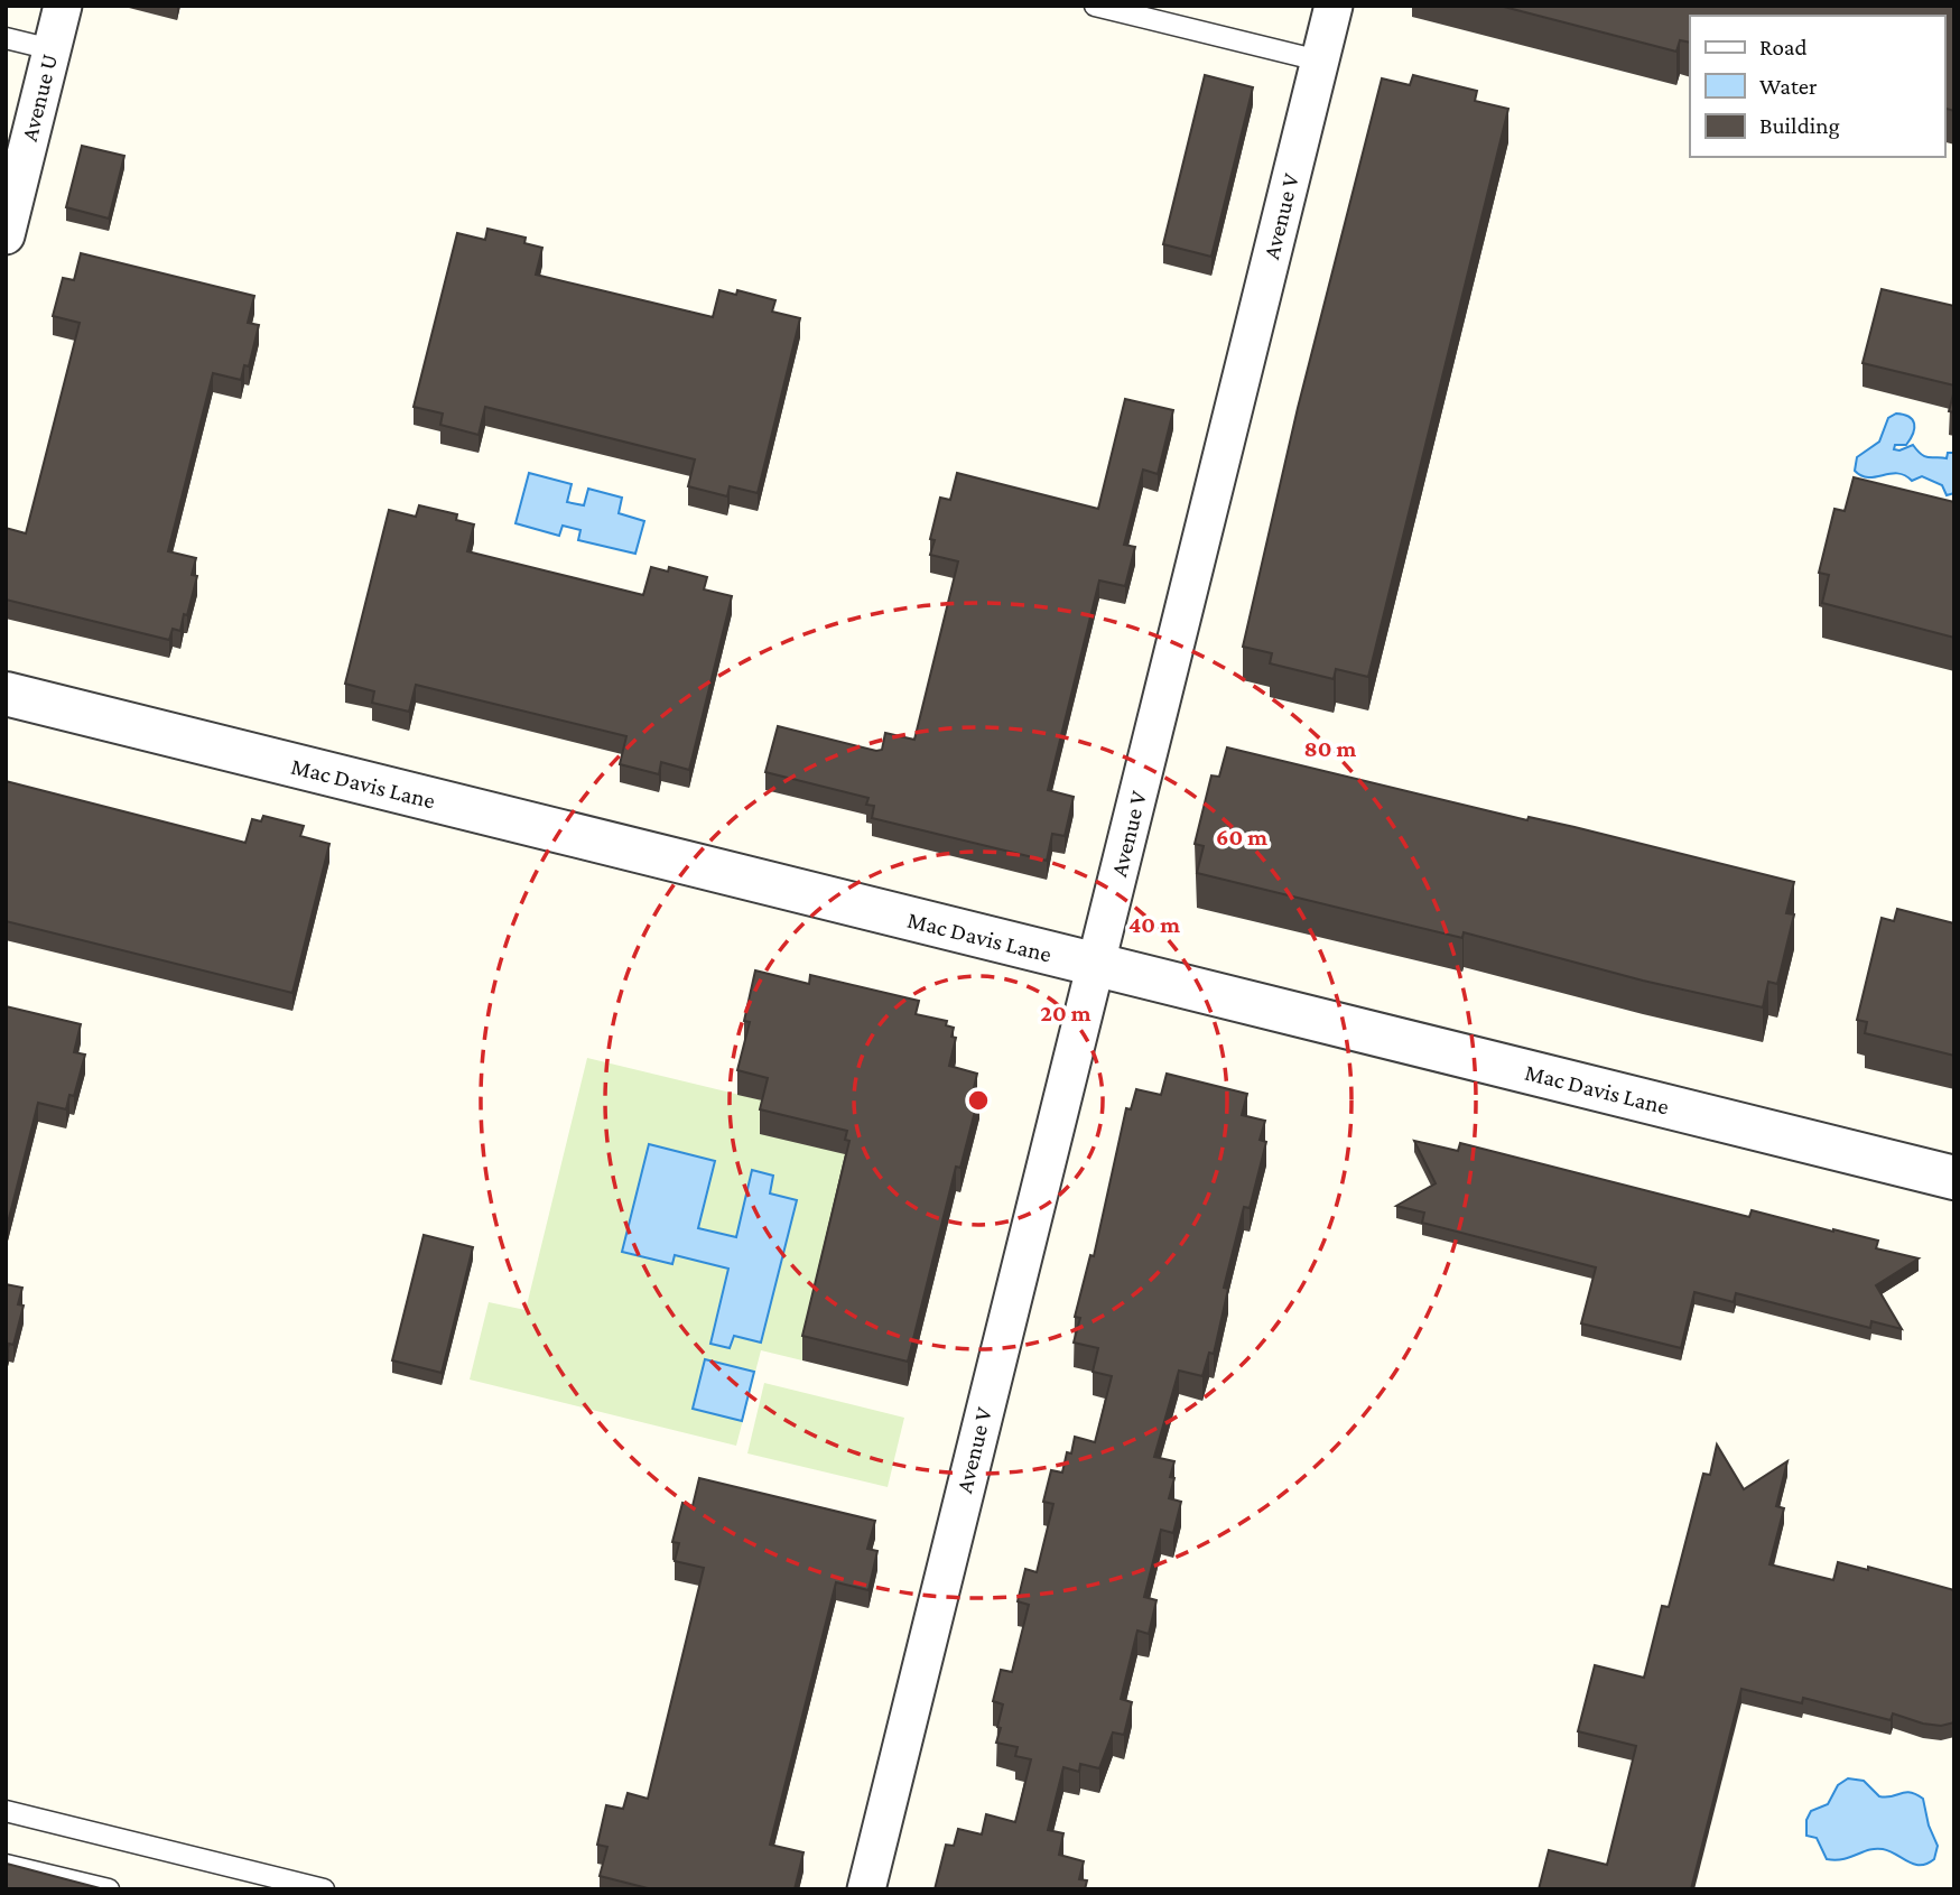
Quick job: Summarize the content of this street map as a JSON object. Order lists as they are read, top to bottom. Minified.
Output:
{"streets":{"street":["Avenue U","Avenue V","Mac Davis Lane"]},"crossings":[["Avenue V","Mac Davis Lane"]],"legend":["Road","Water","Building"],"rings":["80 m","60 m","40 m","20 m"]}
